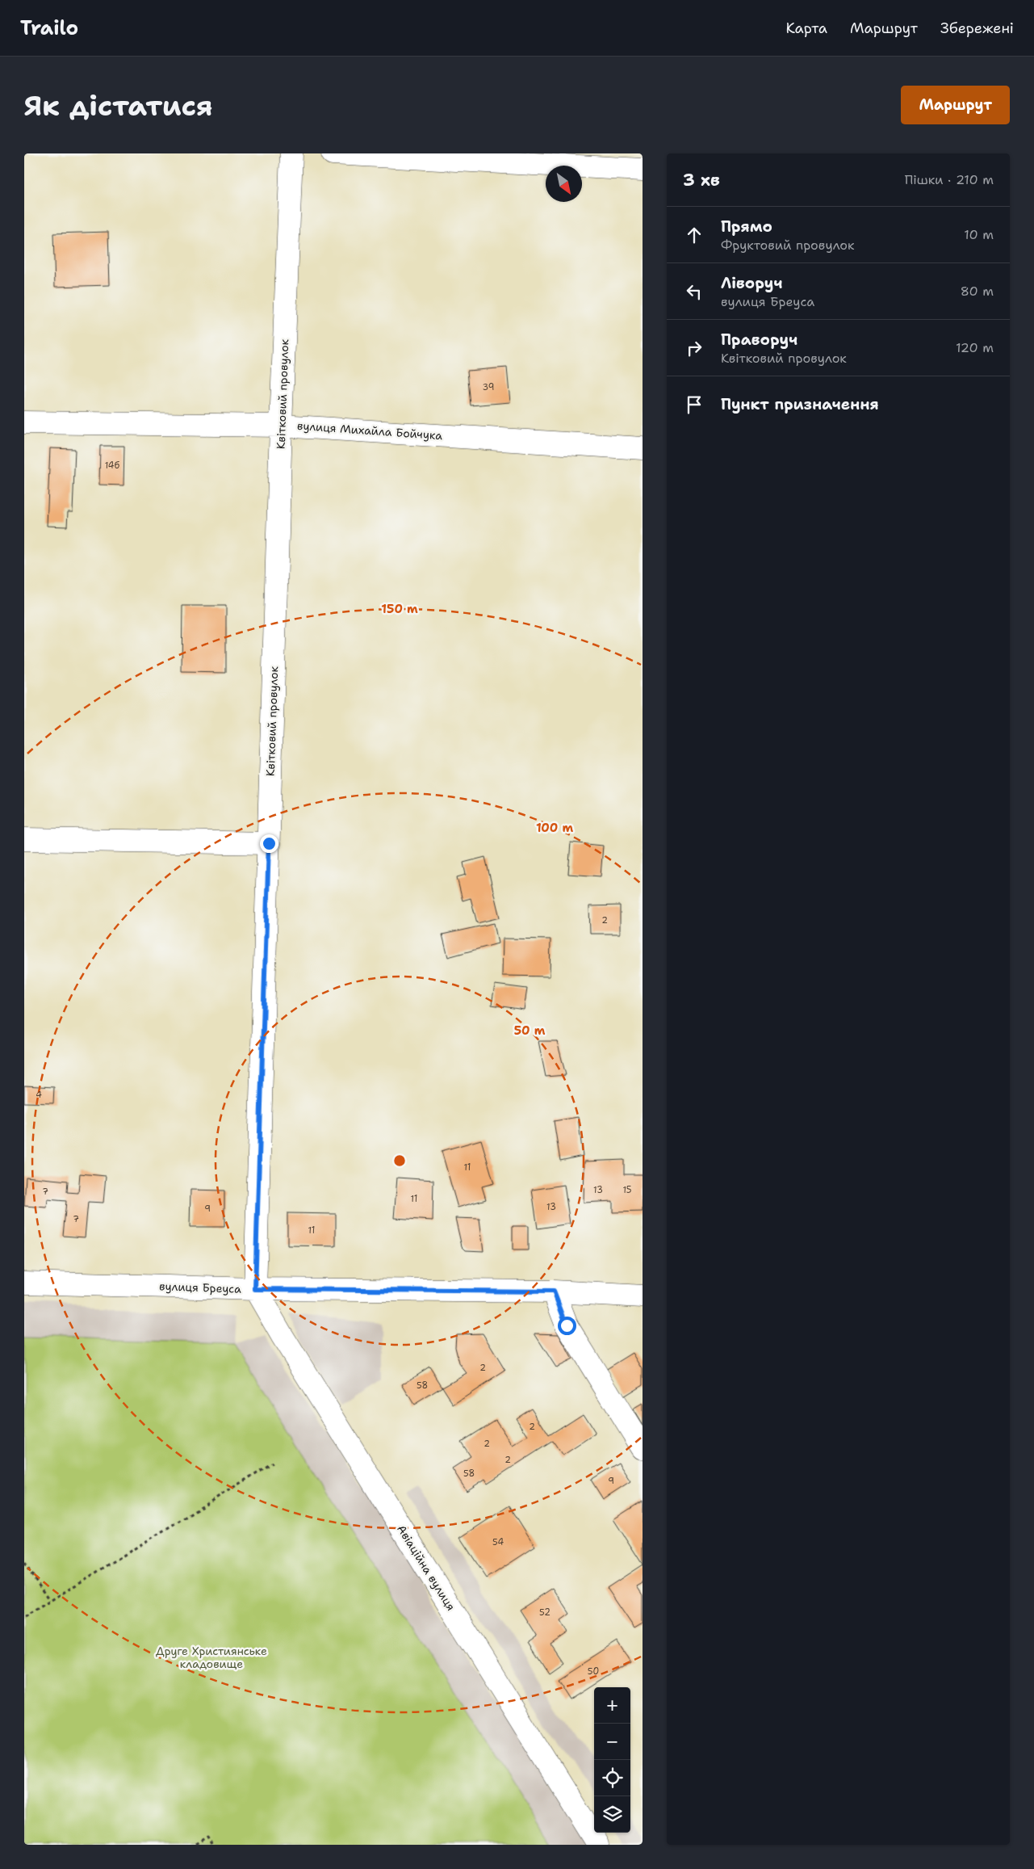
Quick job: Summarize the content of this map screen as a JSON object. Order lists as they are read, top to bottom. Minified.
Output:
{"streets":{"street":["Квітковий провулок","вулиця Михайла Бойчука","вулиця Бреуса","Авіаційна вулиця"]},"crossings":[["Квітковий провулок","вулиця Михайла Бойчука"],["Квітковий провулок","вулиця Бреуса"],["Квітковий провулок","Авіаційна вулиця"],["вулиця Бреуса","Авіаційна вулиця"]],"parks":["Друге Християнське кладовище"],"house_numbers":["39","14б","2","4","11","13","15","7","11","13","9","7","11","2","58","2","2","2","58","9","54","52","50"],"north":"bottom right","page":{"header":"Trailo","nav":["Карта","Маршрут","Збережені"],"buttons":"Маршрут","title":"Як дістатися","heading":["3 хв","Пішки · 210 m"],"list":[["Прямо","Фруктовий провулок","10 m"],["Ліворуч","вулиця Бреуса","80 m"],["Праворуч","Квітковий провулок","120 m"],"Пункт призначення"],"map_buttons":["+","−"]},"rings":["150 m","100 m","50 m"]}
